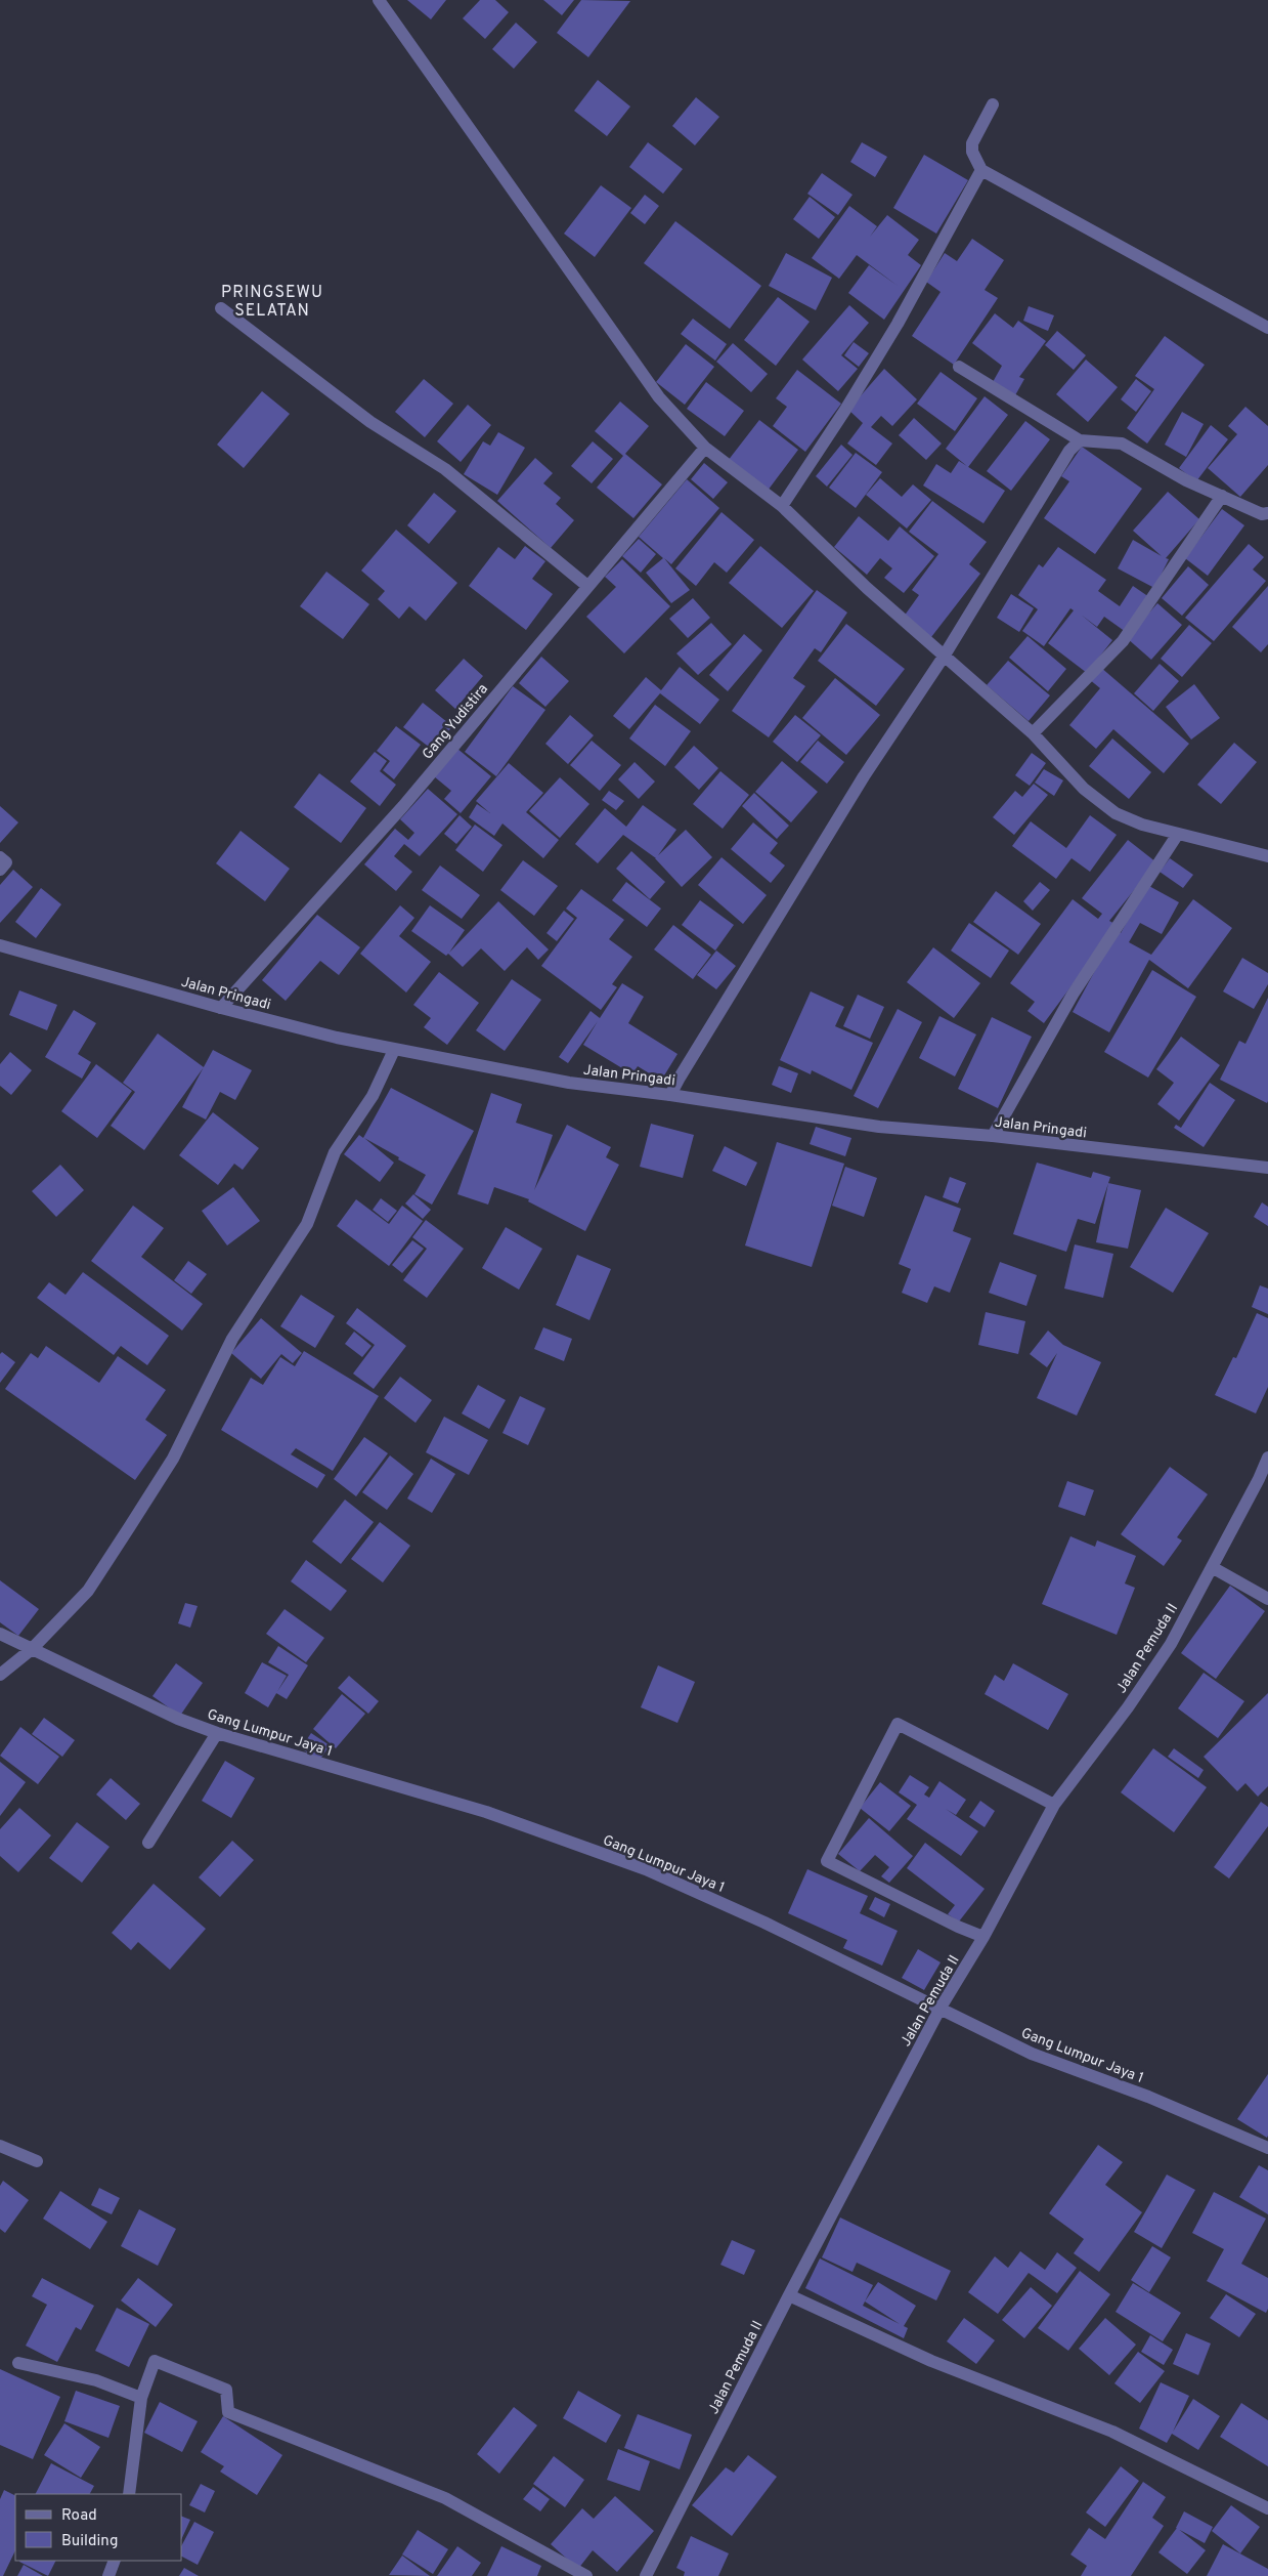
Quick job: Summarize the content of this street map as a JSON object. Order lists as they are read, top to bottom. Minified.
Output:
{"streets":{"street":["Gang Yudistira","Jalan Pringadi","Jalan Pemuda II","Gang Lumpur Jaya 1"]},"crossings":[["Gang Yudistira","Jalan Pringadi"],["Jalan Pemuda II","Gang Lumpur Jaya 1"]],"districts":["PRINGSEWU SELATAN"],"legend":["Road","Building"]}
